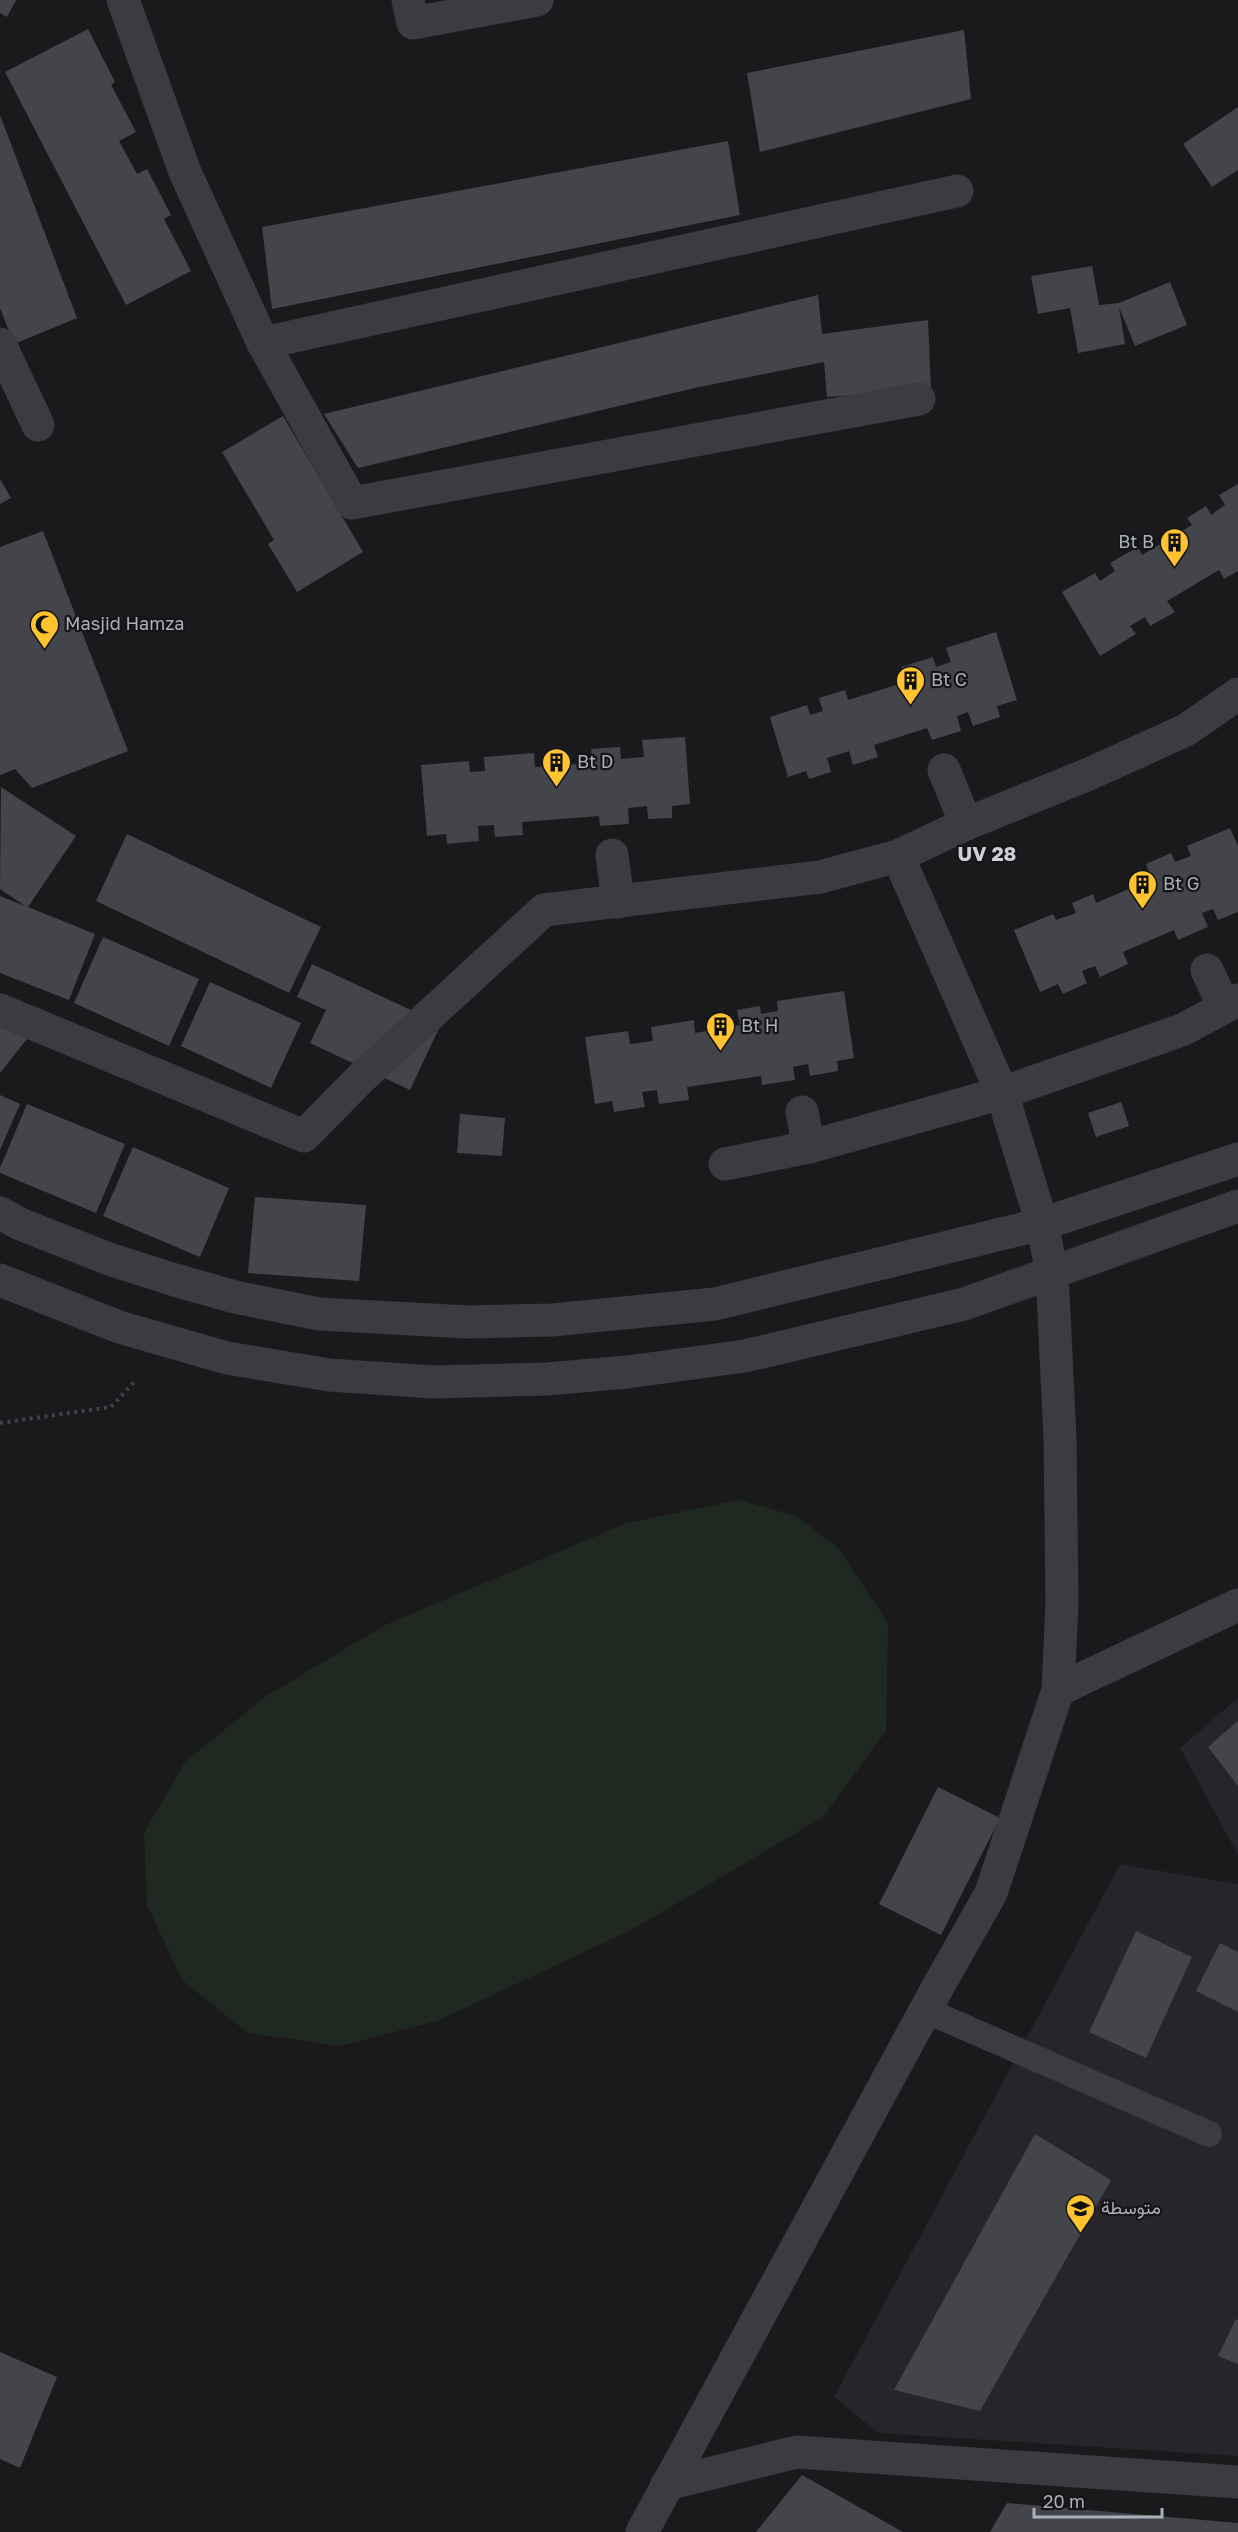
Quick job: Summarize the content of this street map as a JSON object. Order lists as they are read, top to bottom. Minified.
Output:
{"districts":["UV 28"],"places":{"building":["Bt B","Bt C","Bt D","Bt G","Bt H"],"mosque":["Masjid Hamza"],"school or university":["متوسطة"]},"scale_bar":"20 m"}
